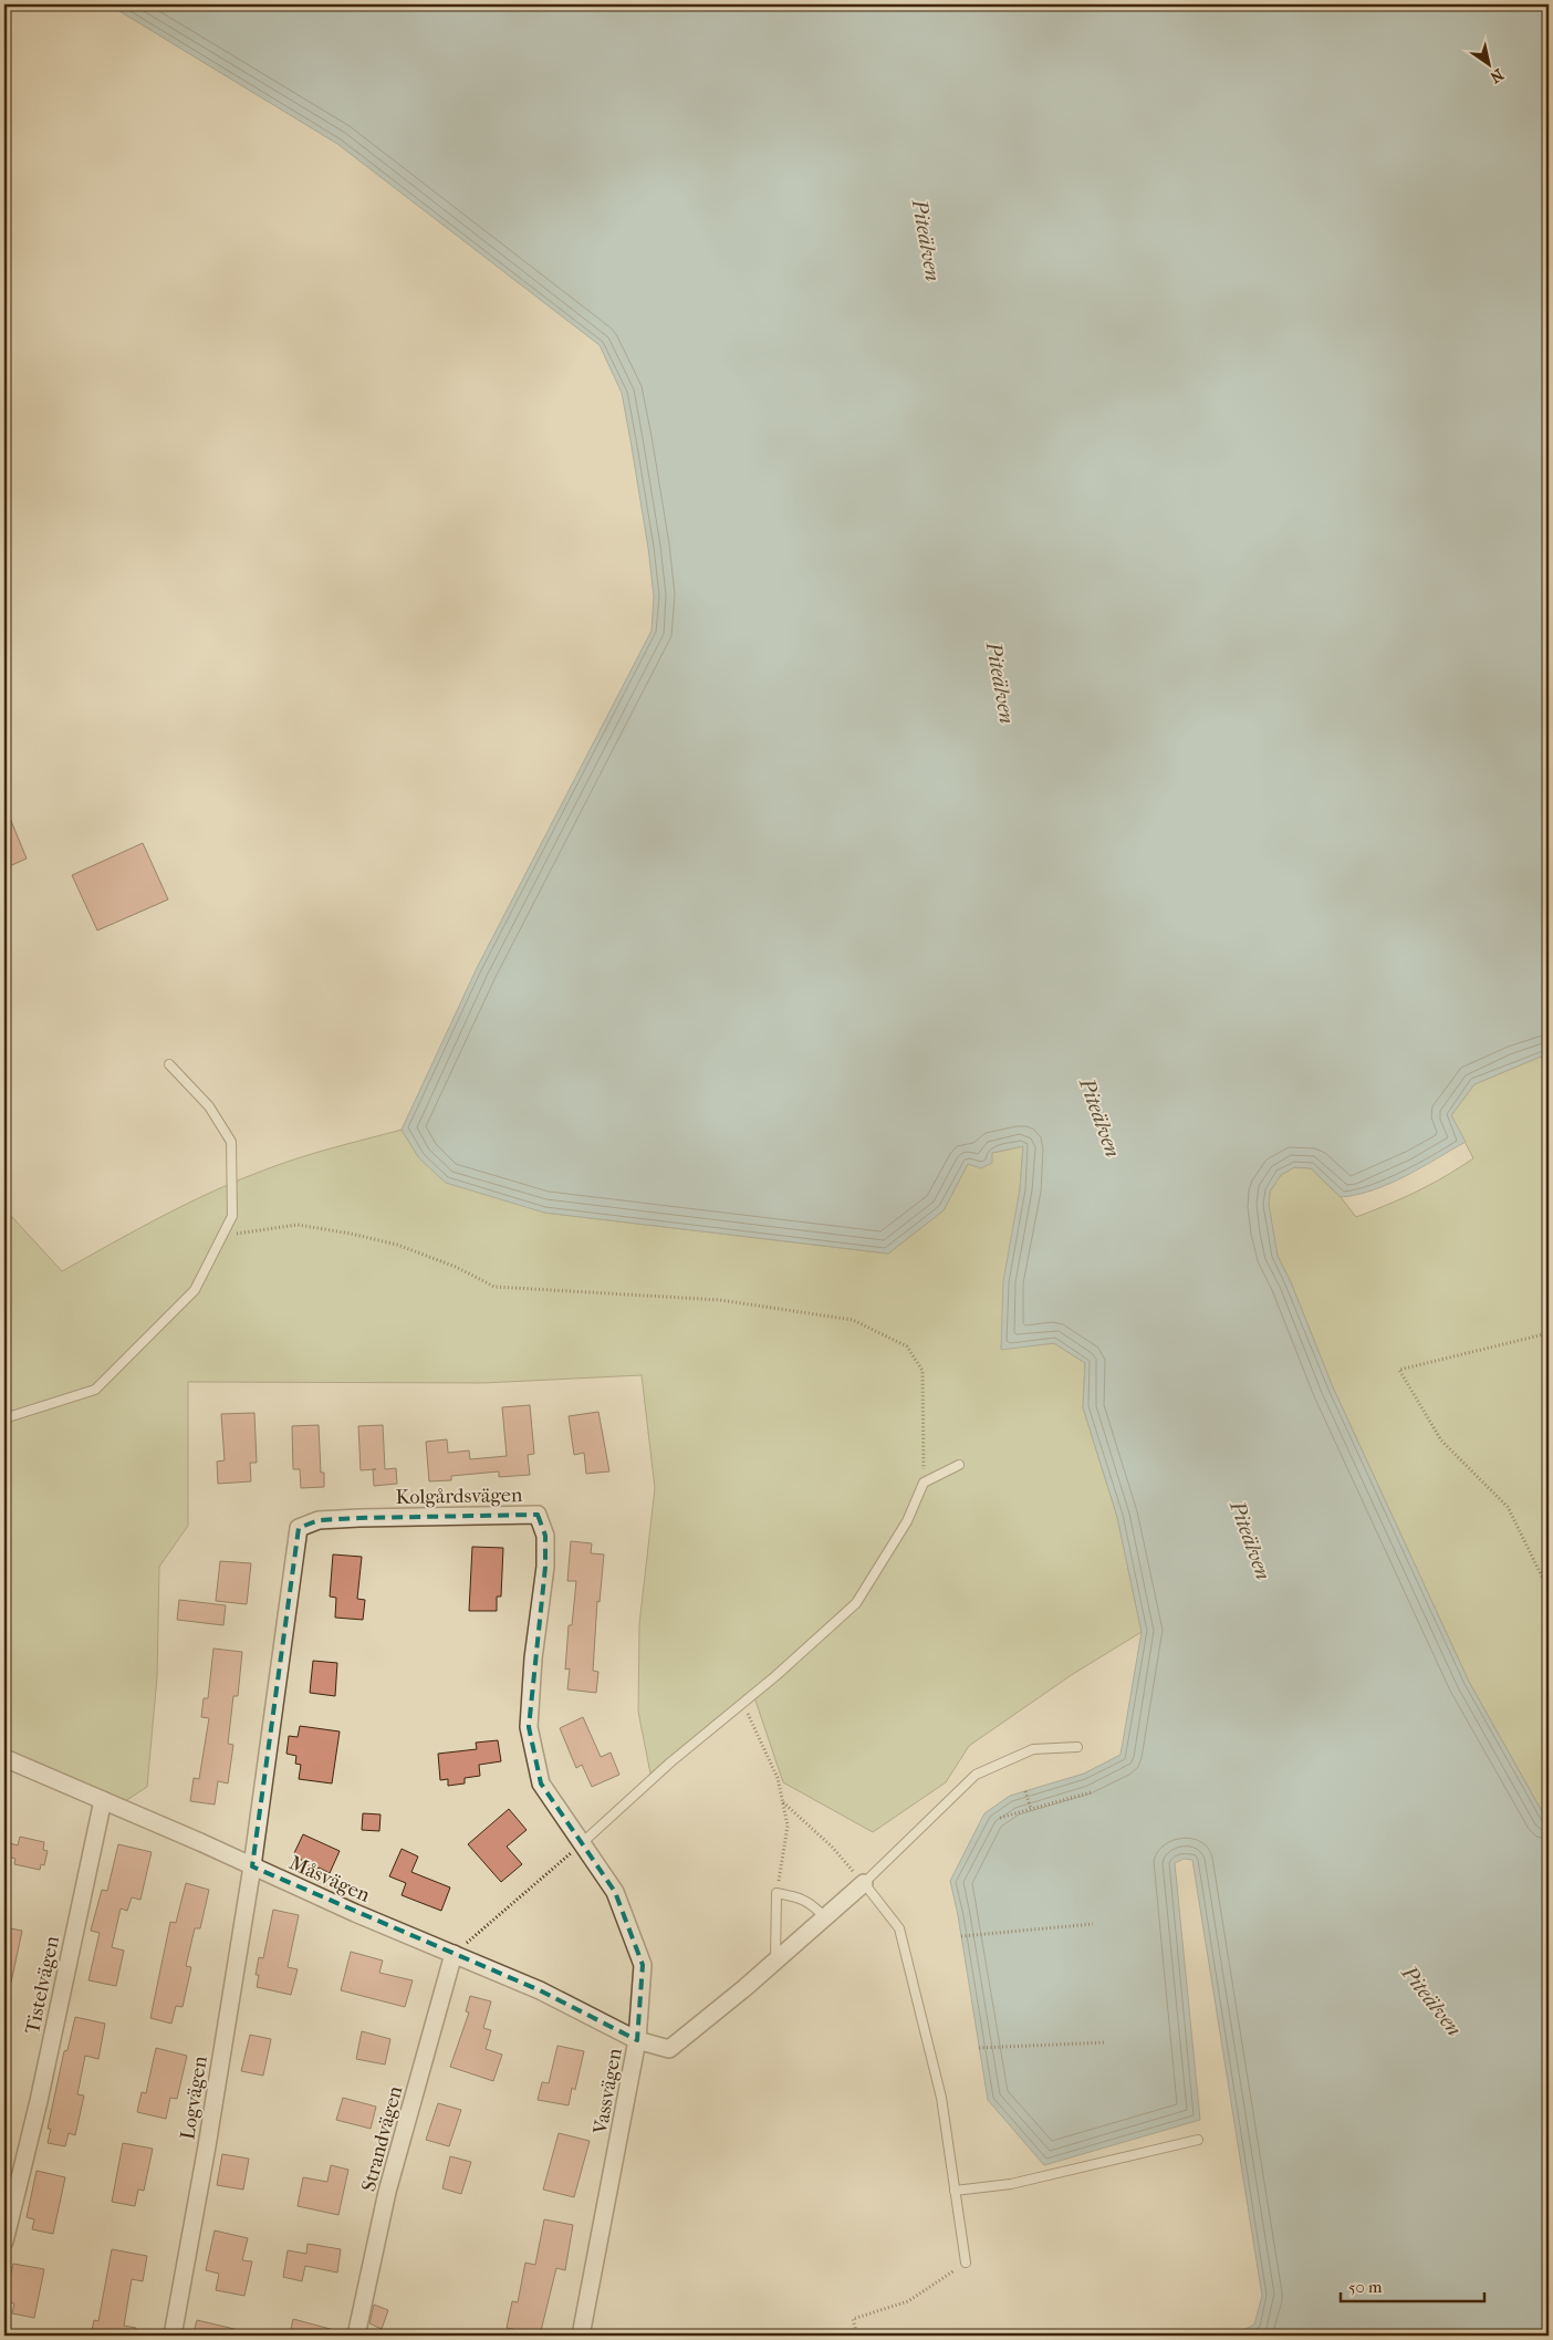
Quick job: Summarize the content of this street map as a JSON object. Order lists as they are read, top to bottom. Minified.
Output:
{"streets":{"street":["Kolgårdsvägen","Måsvägen","Tistelvägen","Vassvägen","Logvägen","Strandvägen"]},"crossings":[["Kolgårdsvägen","Måsvägen"],["Kolgårdsvägen","Vassvägen"],["Kolgårdsvägen","Logvägen"],["Måsvägen","Tistelvägen"],["Måsvägen","Vassvägen"],["Måsvägen","Logvägen"],["Måsvägen","Strandvägen"]],"water":["Piteälven"],"scale_bar":"50 m","north":"bottom right"}
